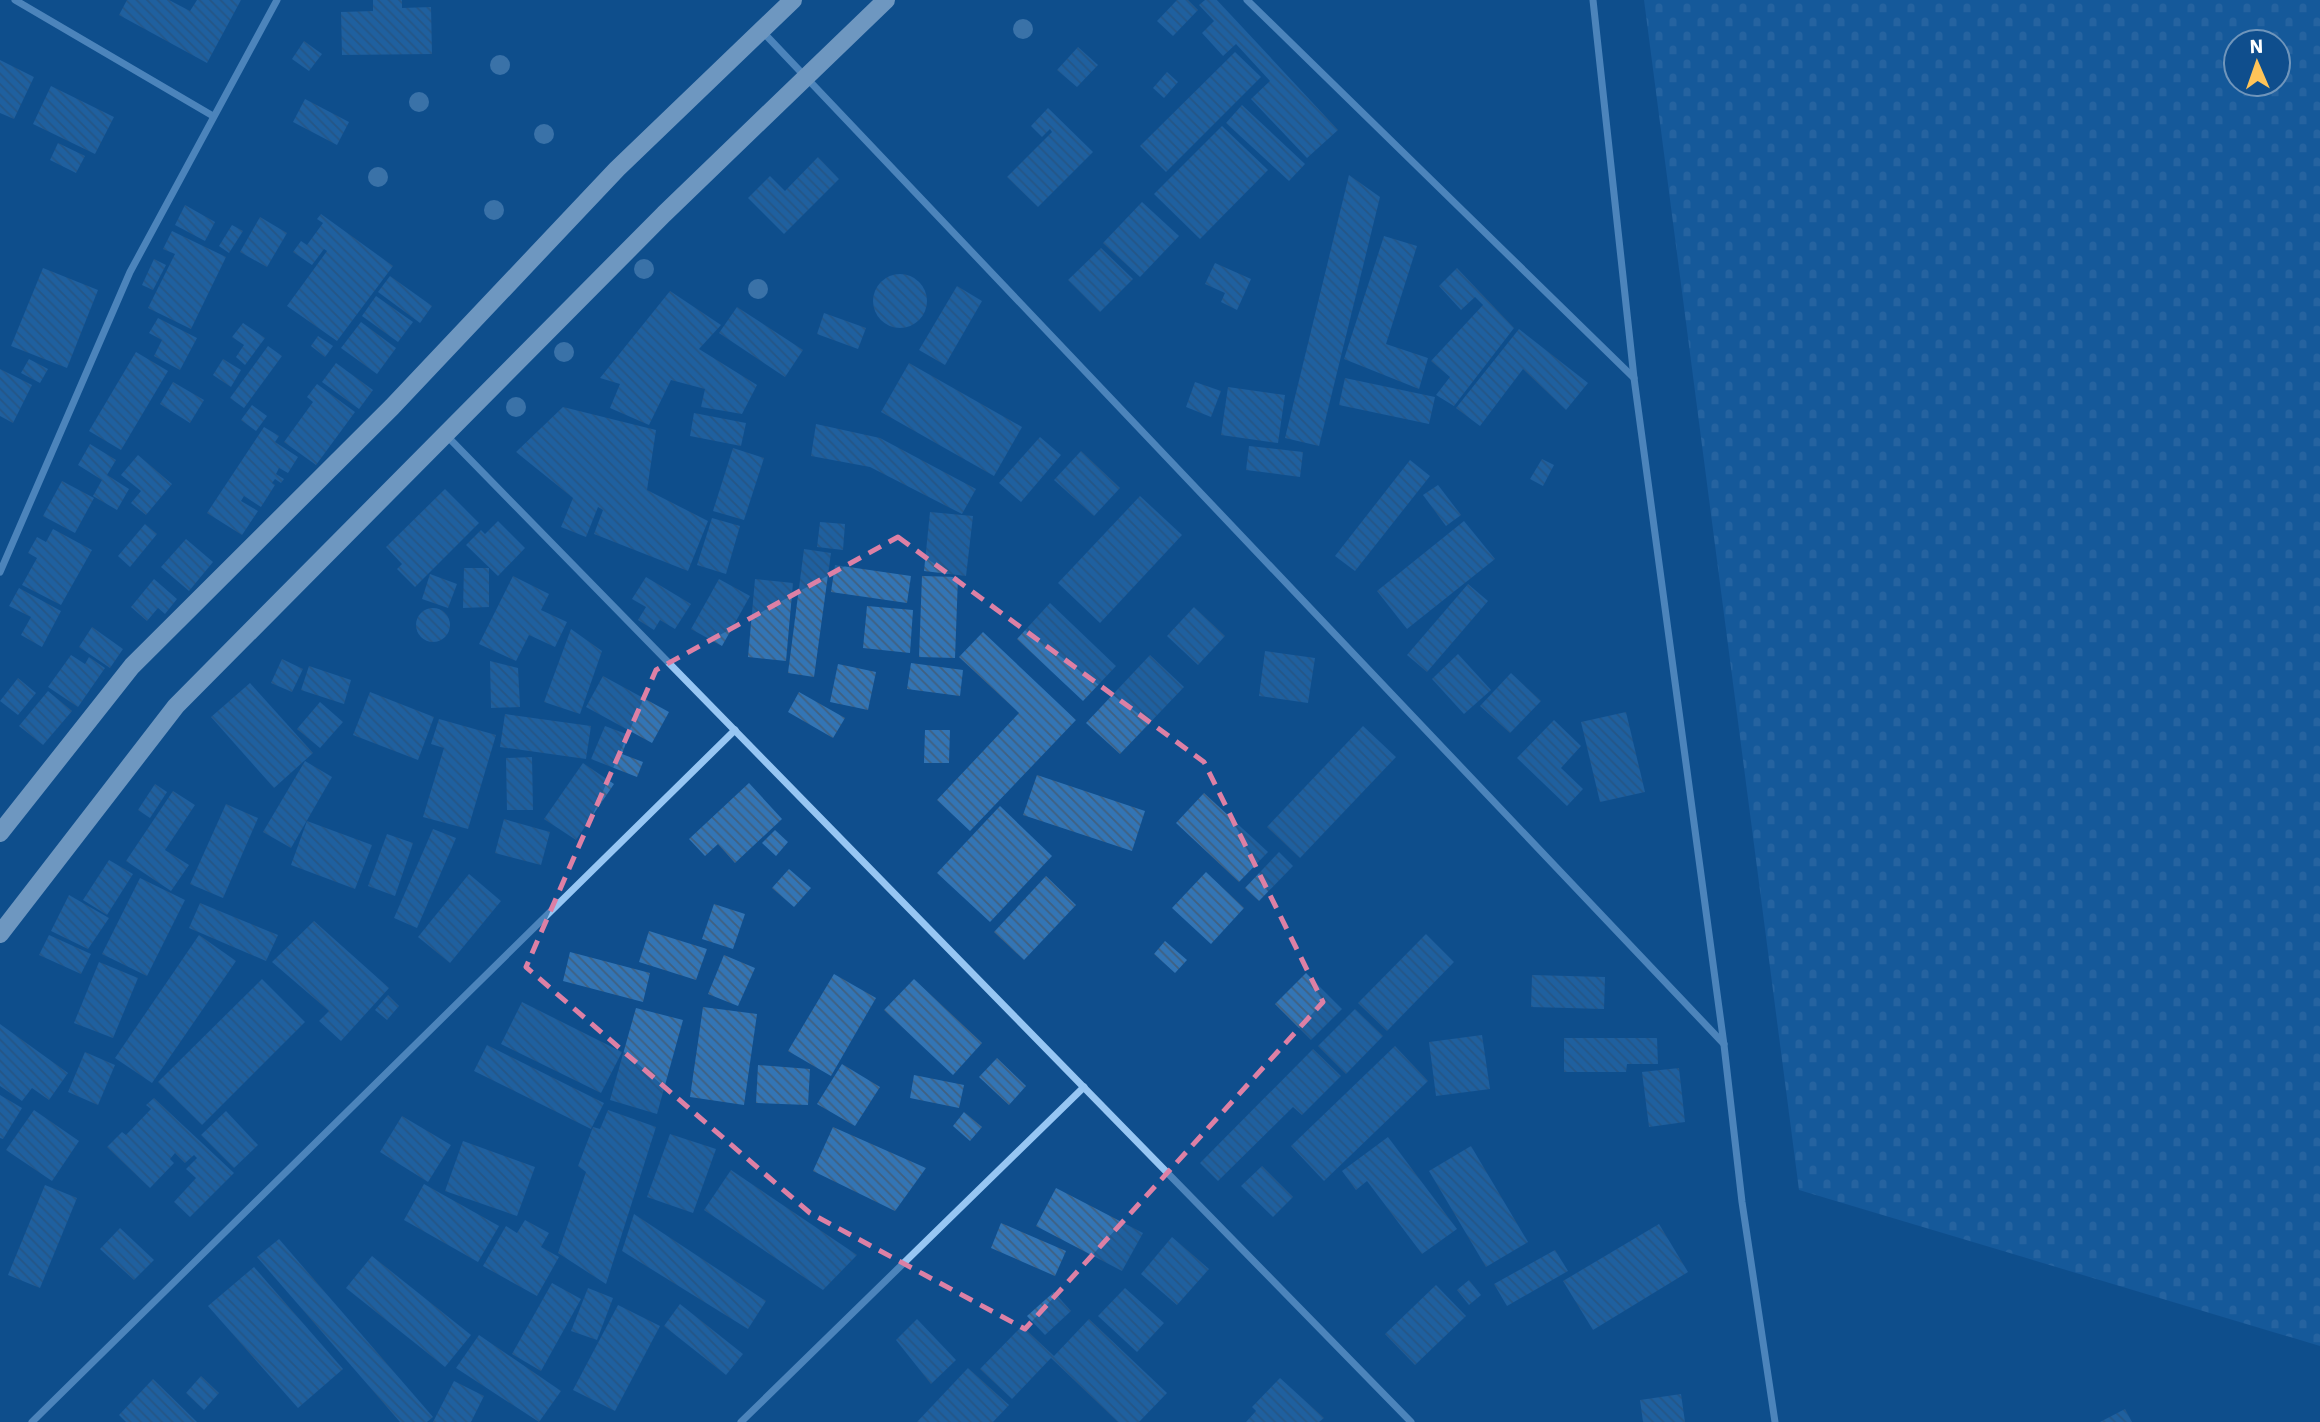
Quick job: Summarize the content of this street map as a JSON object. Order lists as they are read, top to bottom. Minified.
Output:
{"north":"top"}
